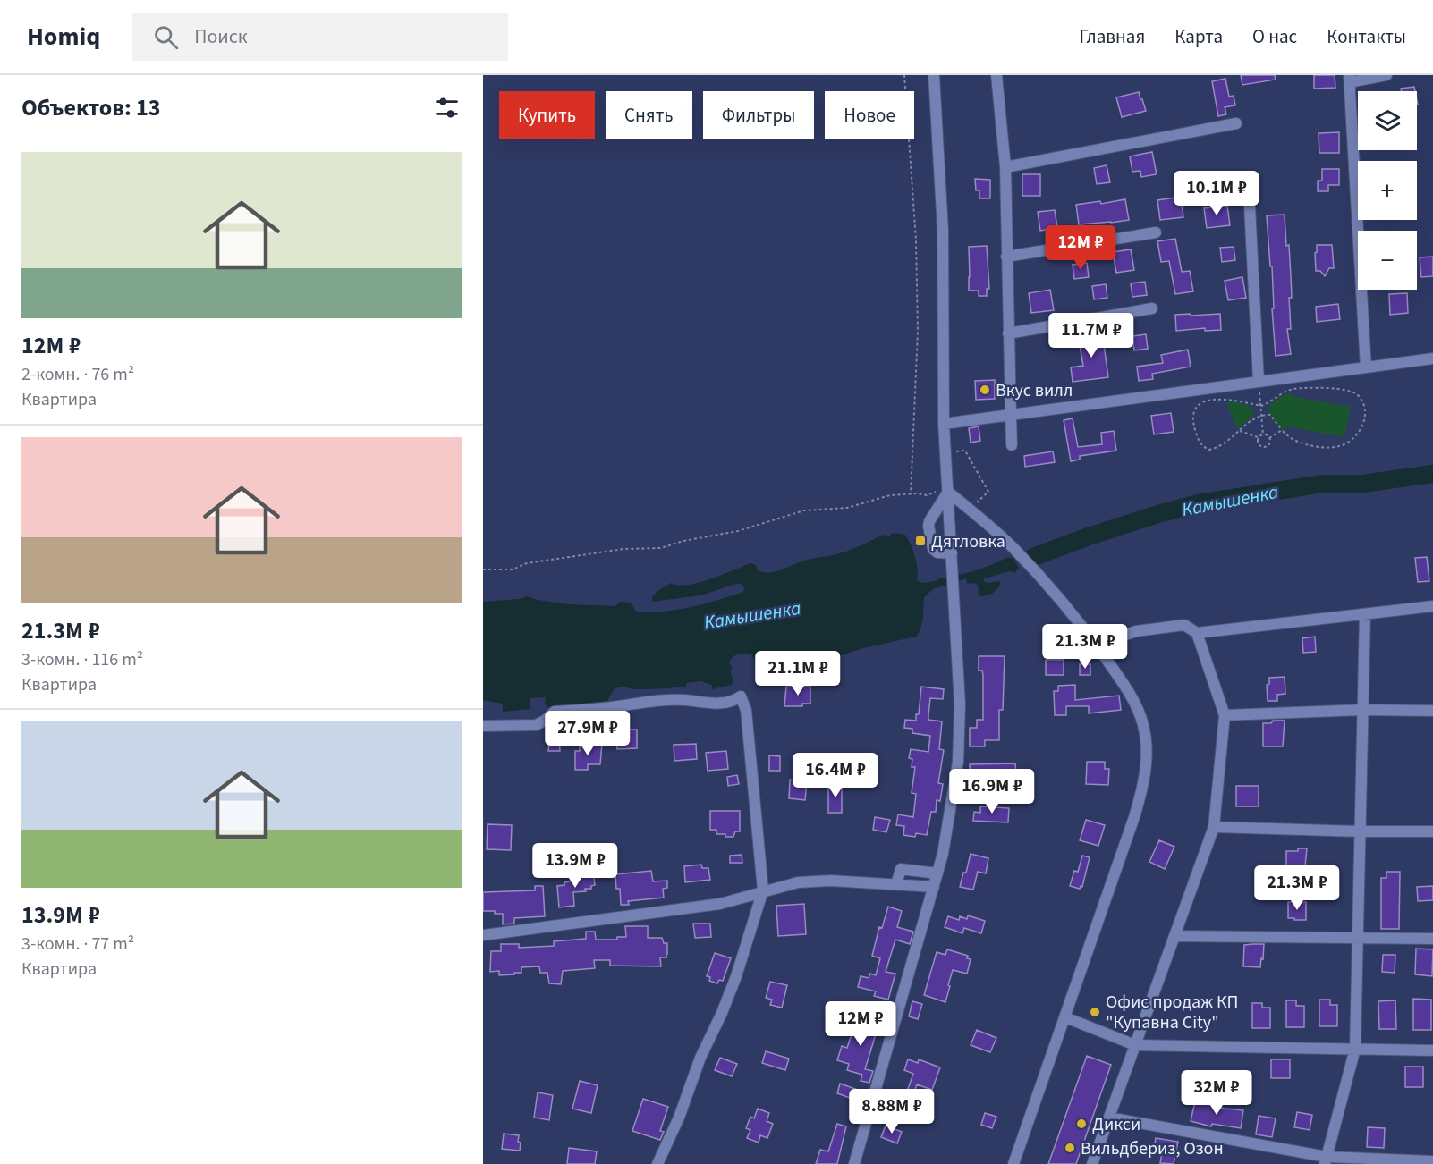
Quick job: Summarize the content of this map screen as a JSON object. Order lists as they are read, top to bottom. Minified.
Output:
{"water":["Камышенка"],"places":{"other":["Вкус вилл","Офис продаж КП \"Купавна City\"","Дикси","Вильдбериз, Озон"],"transit":["Дятловка"]},"page":{"header":"Homiq","search":"Поиск","nav":["Главная","Карта","О нас","Контакты"],"heading":"Объектов: 13","map_buttons":["+","−"],"chip":["Купить","Снять","Фильтры","Новое"],"list":[{"name":"12M ₽","note":"2-комн. · 76 m² · Квартира"},{"name":"21.3M ₽","note":"3-комн. · 116 m² · Квартира"},{"name":"13.9M ₽","note":"3-комн. · 77 m² · Квартира"}],"price":["10.1M ₽","12M ₽","11.7M ₽","21.3M ₽","21.1M ₽","27.9M ₽","16.4M ₽","16.9M ₽","13.9M ₽","21.3M ₽","12M ₽","32M ₽","8.88M ₽"]}}
